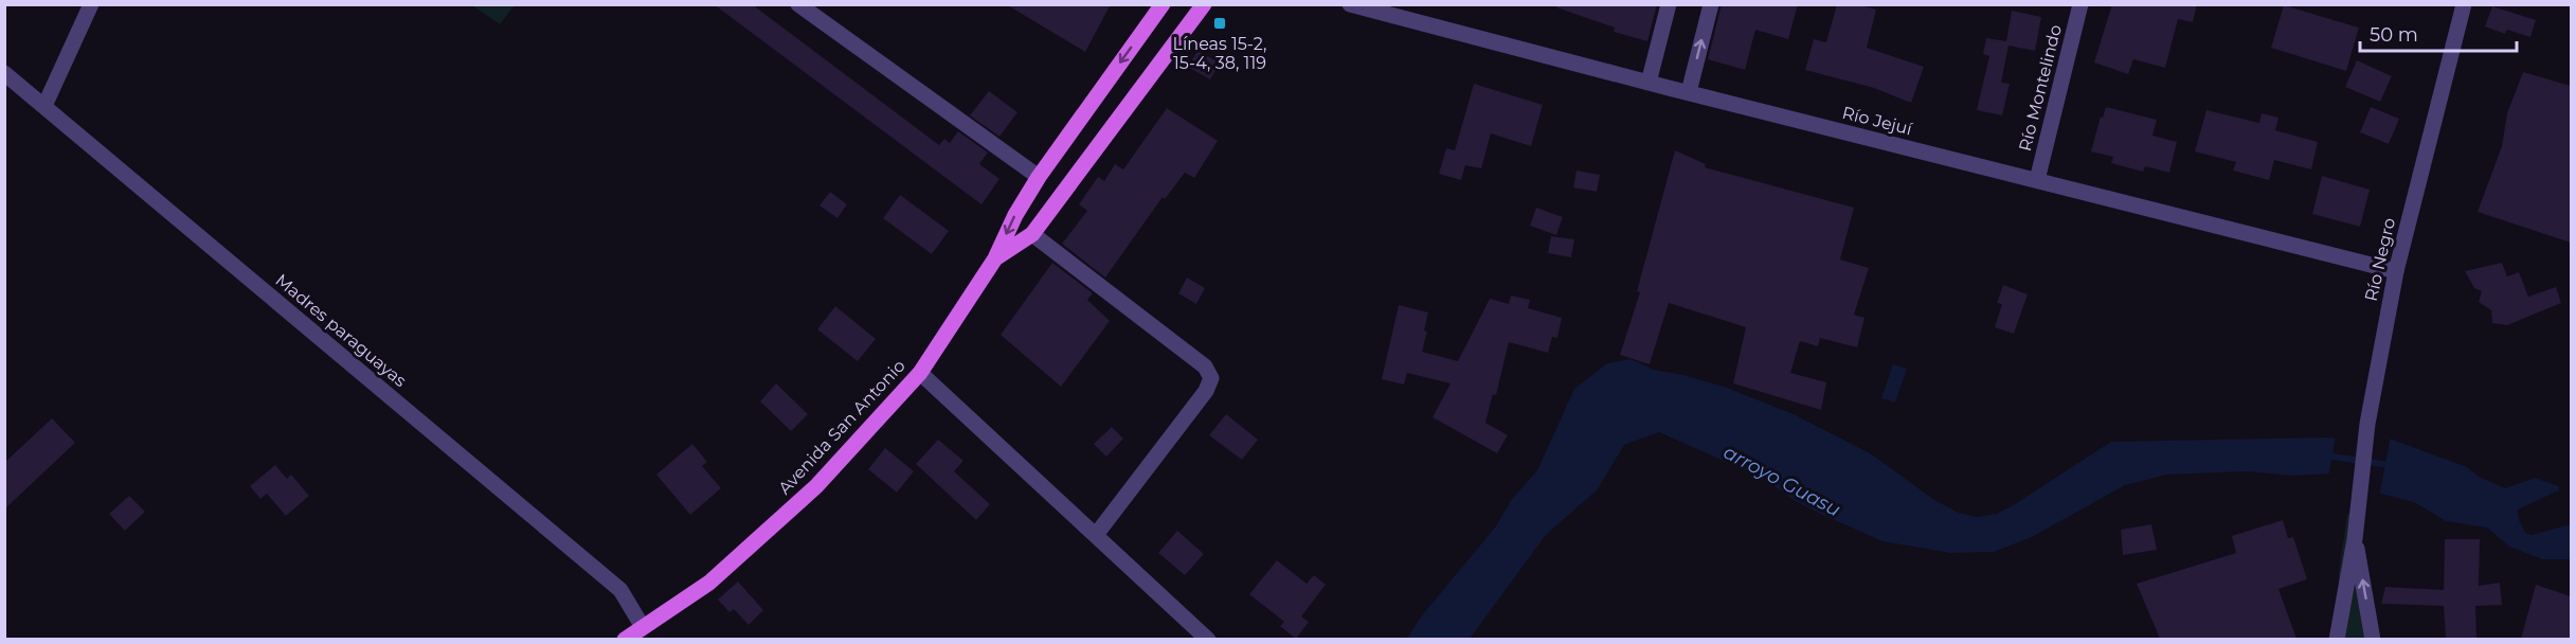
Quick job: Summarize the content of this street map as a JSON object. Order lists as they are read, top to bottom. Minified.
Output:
{"streets":{"main road":["Avenida San Antonio"],"street":["Río Montelindo","Río Jejuí","Río Negro","Madres paraguayas"]},"crossings":[["Río Montelindo","Río Jejuí"],["Río Jejuí","Río Negro"],["Madres paraguayas","Avenida San Antonio"]],"water":["arroyo Guasu"],"places":{"transit":["Líneas 15-2, 15-4, 38, 119"]},"scale_bar":"50 m"}
